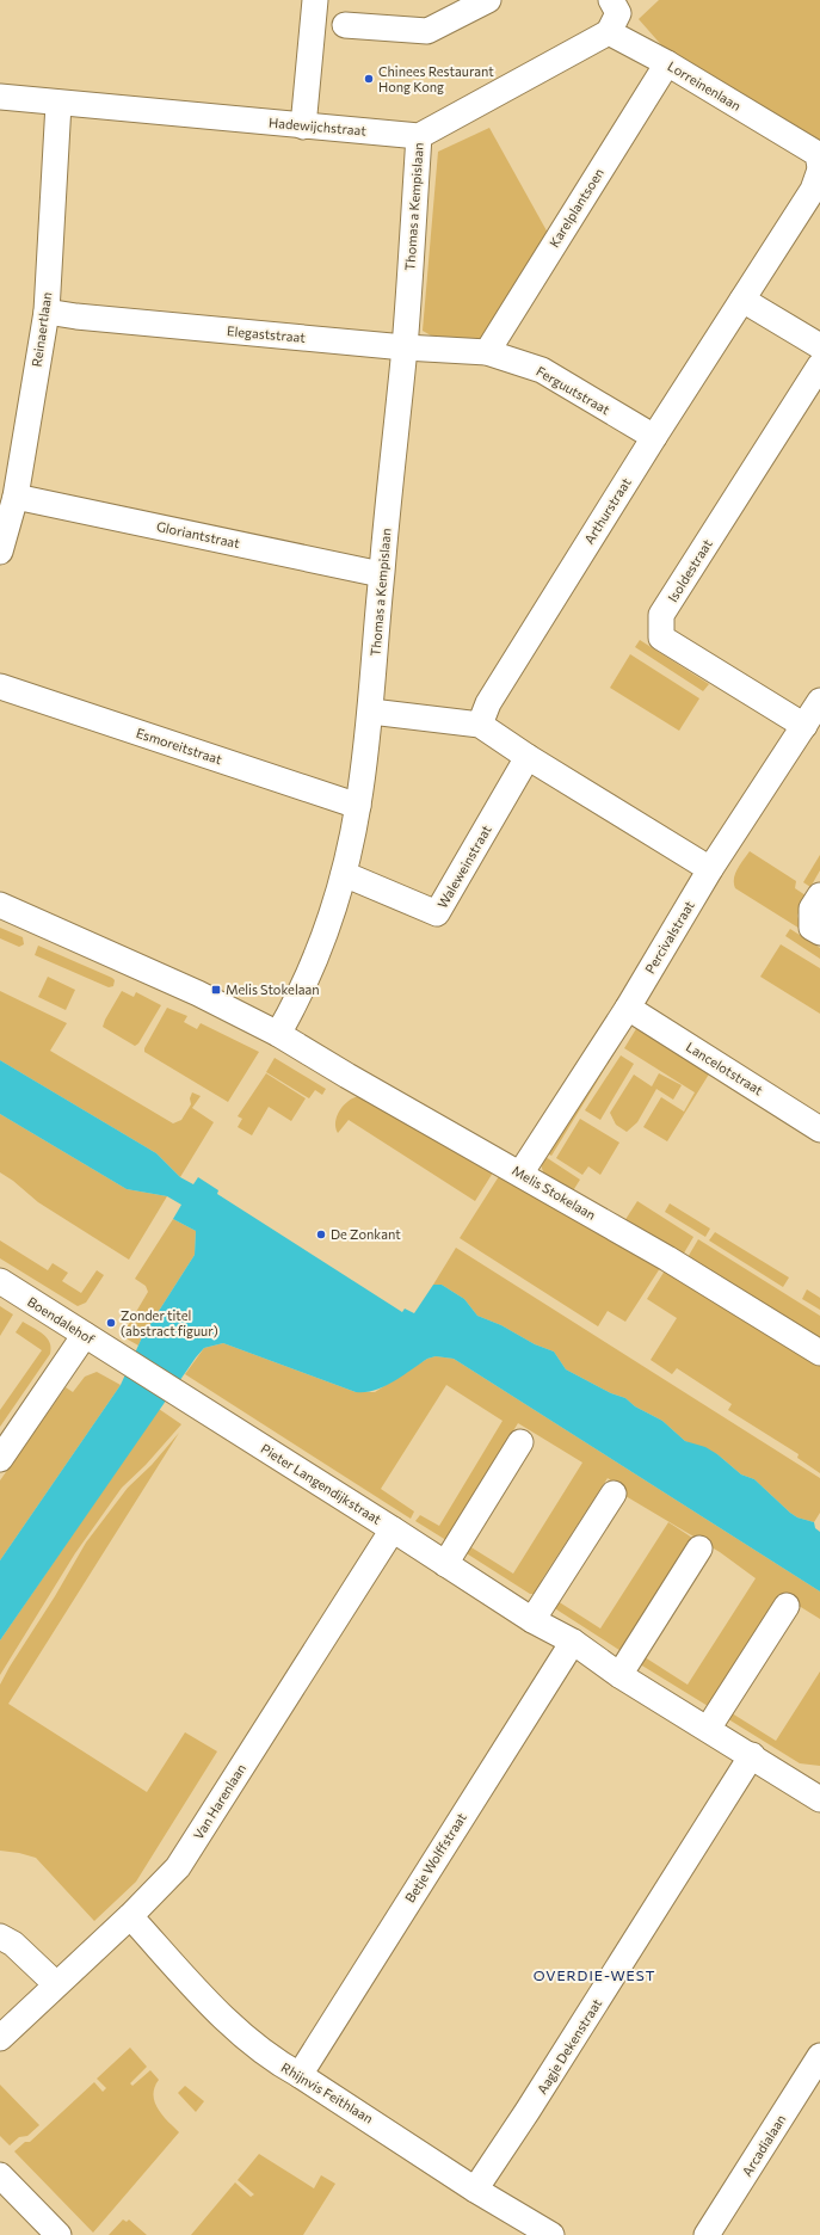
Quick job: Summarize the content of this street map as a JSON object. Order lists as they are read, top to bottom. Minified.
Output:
{"streets":{"street":["Lorreinenlaan","Hadewijchstraat","Thomas a Kempislaan","Karelplantsoen","Reinaertlaan","Elegaststraat","Ferguutstraat","Arthurstraat","Gloriantstraat","Isoldestraat","Esmoreitstraat","Waleweinstraat","Percivalstraat","Lancelotstraat","Melis Stokelaan","Boendalehof","Pieter Langendijkstraat","Van Harenlaan","Betje Wolffstraat","Aagje Dekenstraat","Rhijnvis Feithlaan","Arcadialaan"]},"crossings":[["Lorreinenlaan","Karelplantsoen"],["Lorreinenlaan","Arthurstraat"],["Hadewijchstraat","Thomas a Kempislaan"],["Hadewijchstraat","Reinaertlaan"],["Thomas a Kempislaan","Elegaststraat"],["Thomas a Kempislaan","Gloriantstraat"],["Thomas a Kempislaan","Esmoreitstraat"],["Thomas a Kempislaan","Waleweinstraat"],["Thomas a Kempislaan","Melis Stokelaan"],["Karelplantsoen","Elegaststraat"],["Karelplantsoen","Ferguutstraat"],["Reinaertlaan","Elegaststraat"],["Reinaertlaan","Gloriantstraat"],["Elegaststraat","Ferguutstraat"],["Ferguutstraat","Arthurstraat"],["Isoldestraat","Percivalstraat"],["Percivalstraat","Lancelotstraat"],["Percivalstraat","Melis Stokelaan"],["Boendalehof","Pieter Langendijkstraat"],["Pieter Langendijkstraat","Van Harenlaan"],["Pieter Langendijkstraat","Betje Wolffstraat"],["Pieter Langendijkstraat","Aagje Dekenstraat"],["Van Harenlaan","Rhijnvis Feithlaan"],["Betje Wolffstraat","Rhijnvis Feithlaan"],["Aagje Dekenstraat","Rhijnvis Feithlaan"]],"districts":["OVERDIE-WEST"],"places":{"other":["Chinees Restaurant Hong Kong","De Zonkant","Zonder titel (abstract figuur)"],"transit":["Melis Stokelaan"]}}
